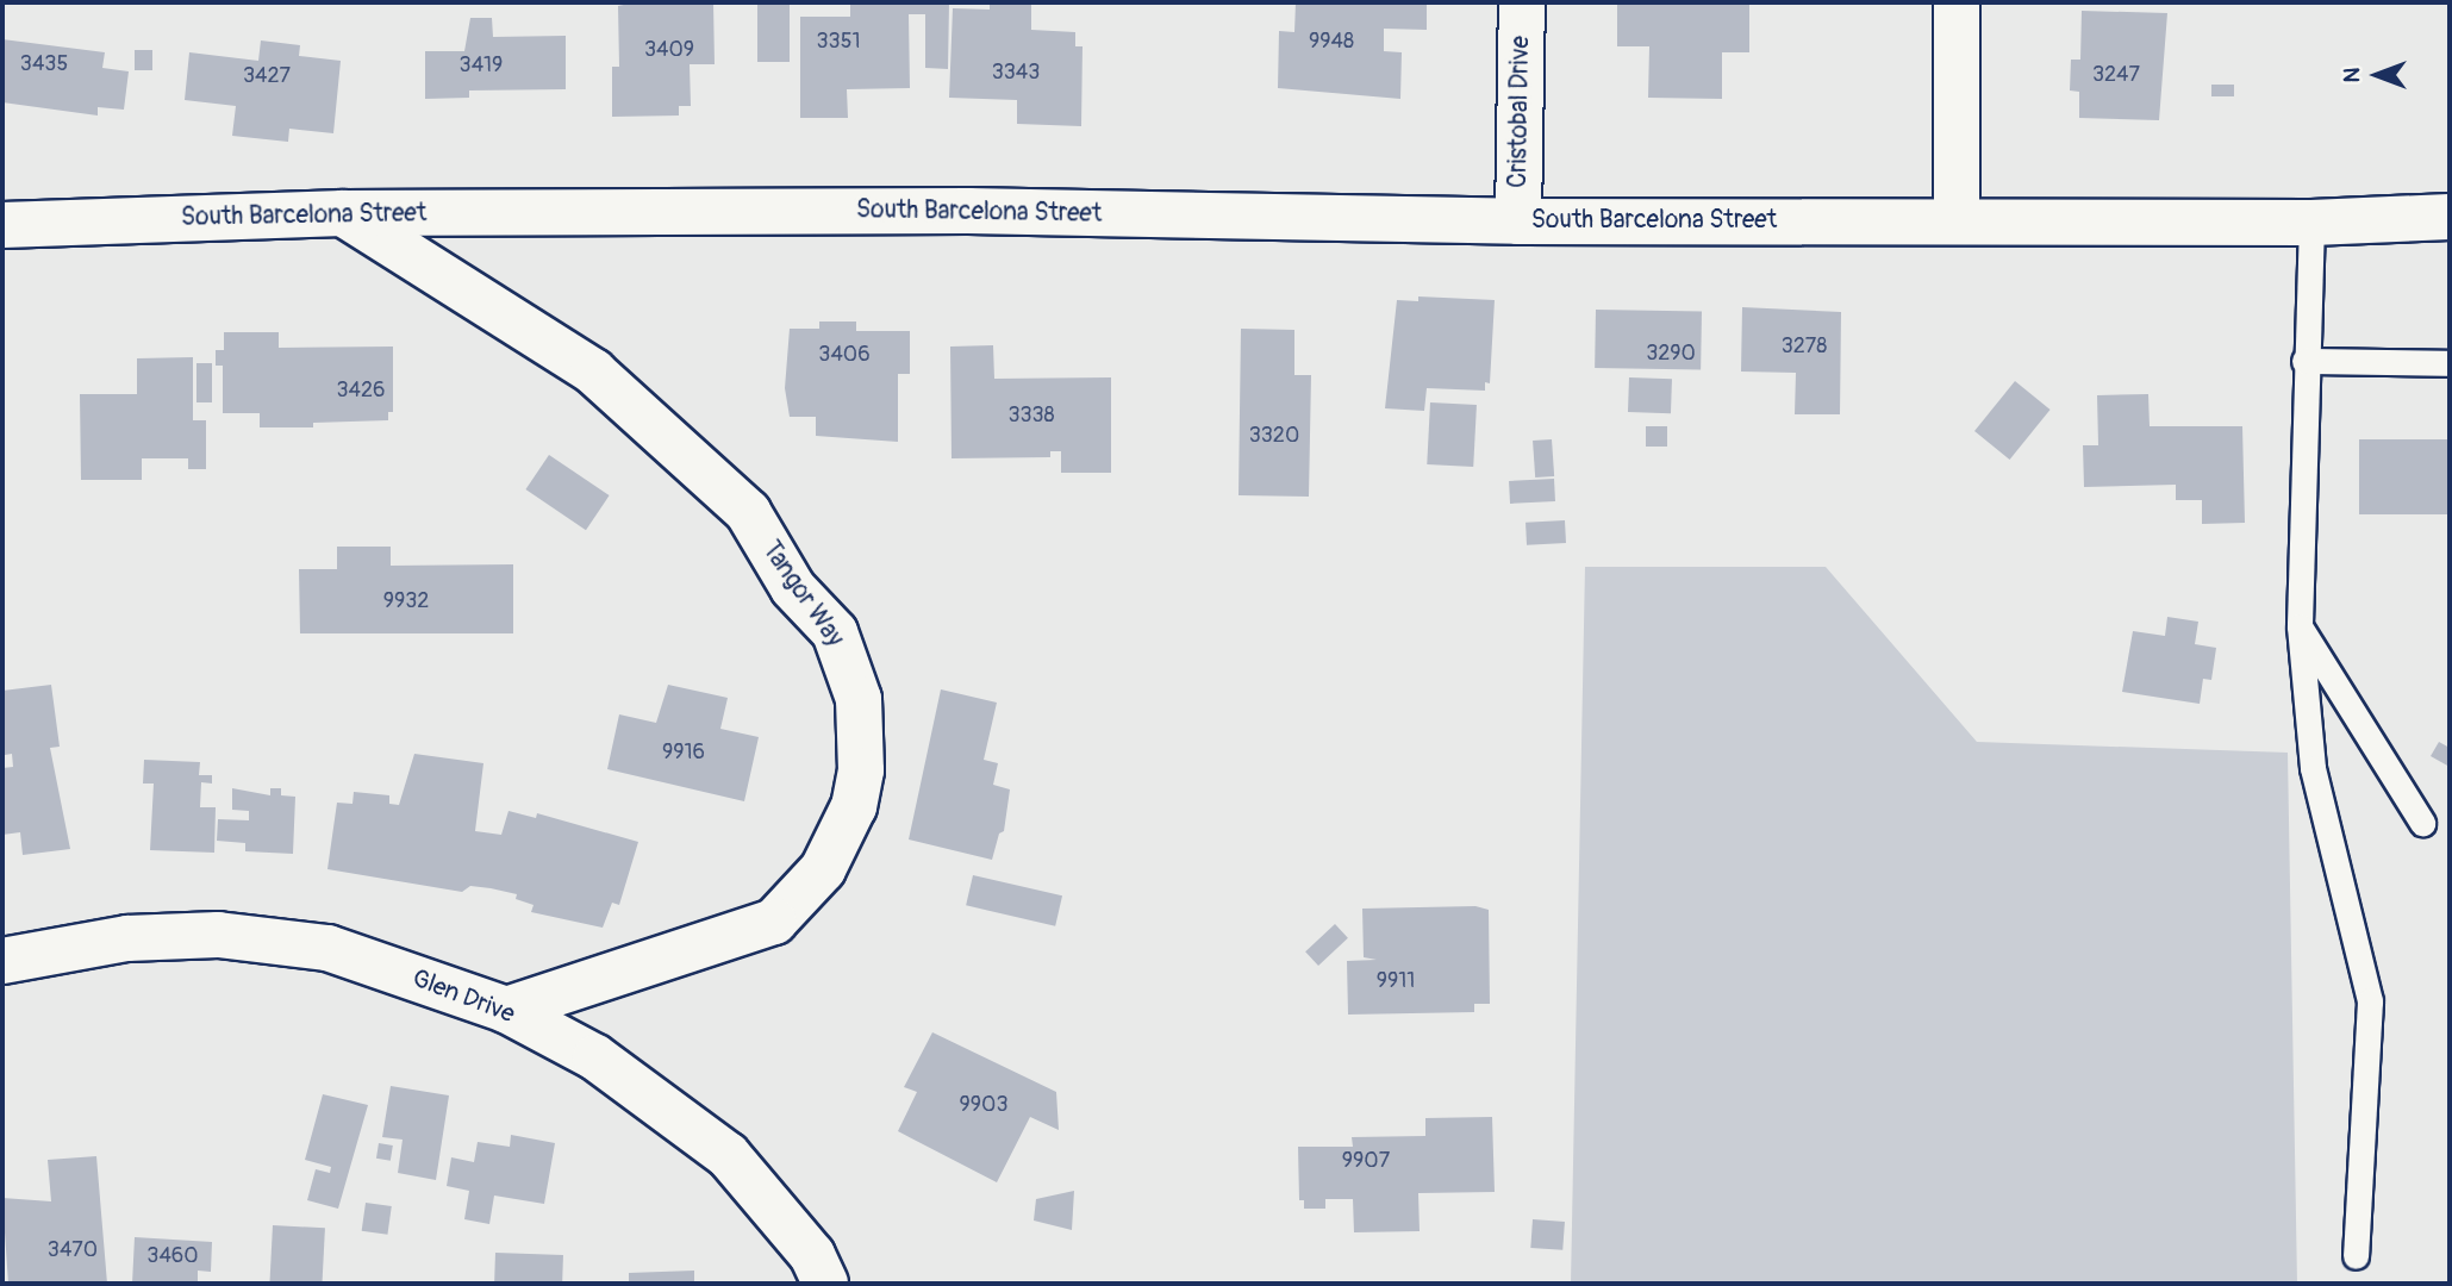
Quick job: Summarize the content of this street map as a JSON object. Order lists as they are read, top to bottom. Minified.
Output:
{"streets":{"street":["Cristobal Drive","South Barcelona Street","Tangor Way","Glen Drive"]},"crossings":[["Cristobal Drive","South Barcelona Street"],["South Barcelona Street","Tangor Way"],["Tangor Way","Glen Drive"]],"house_numbers":["3351","9948","3409","3435","3419","3343","3247","3427","3278","3290","3406","3426","3338","3320","9932","9916","9911","9903","9907","3470","3460"],"north":"left"}
